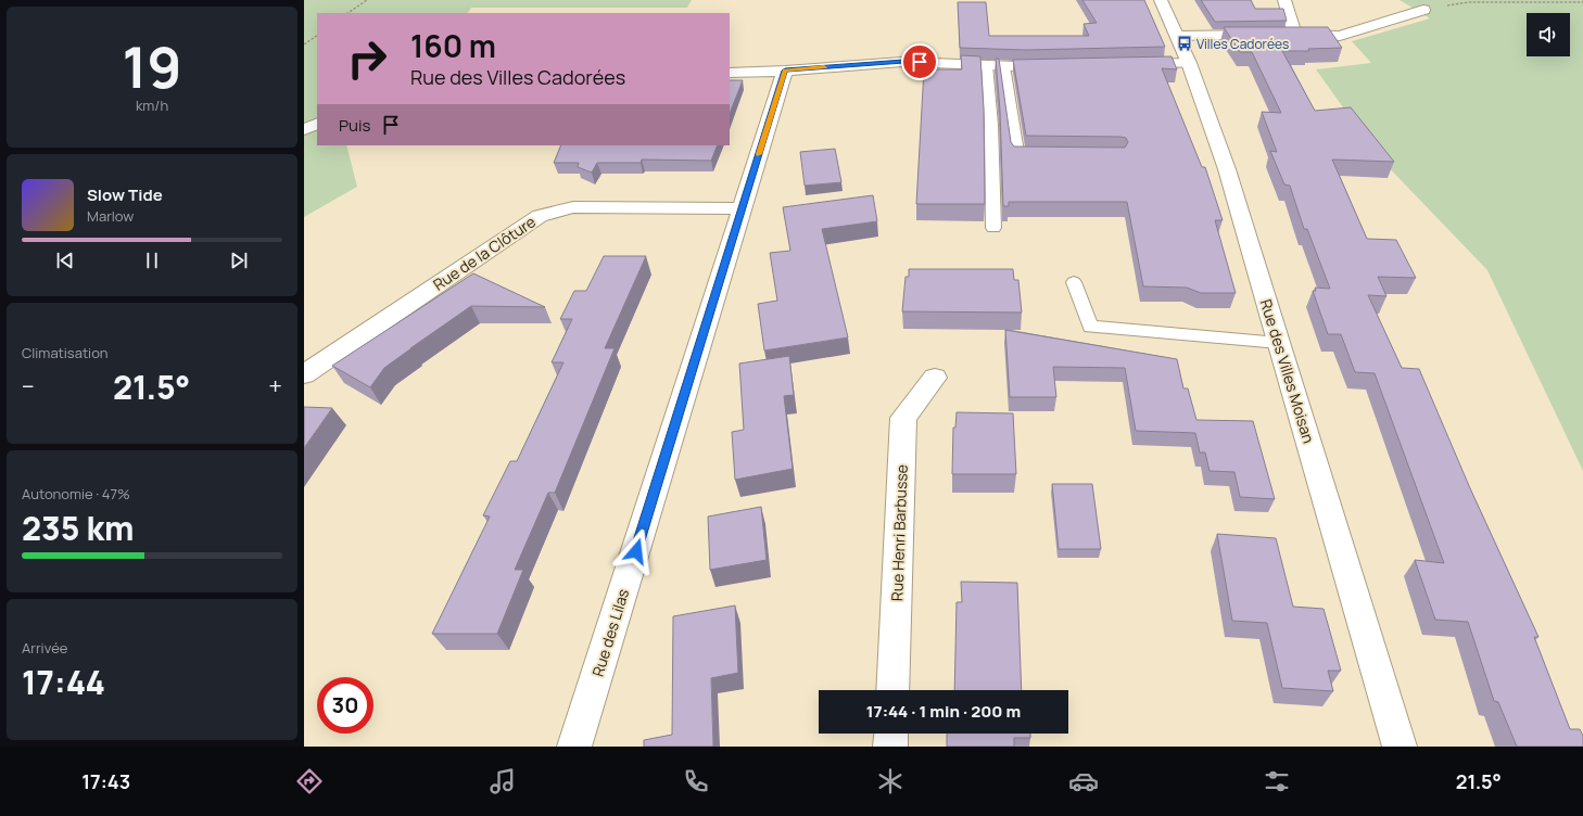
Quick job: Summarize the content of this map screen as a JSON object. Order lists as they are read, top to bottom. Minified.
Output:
{"streets":{"street":["Rue de la Clôture","Rue des Villes Moisan","Rue Henri Barbusse","Rue des Lilas"]},"crossings":[["Rue de la Clôture","Rue des Lilas"]],"places":{"bus stop":["Villes Cadorées"]},"page":{"tile":[["19","km/h"],"Climatisation",["Autonomie · 47%","235 km"],["Arrivée","17:44"]],"turn":["160 m","Rue des Villes Cadorées"],"then":"Puis","song":["Slow Tide","Marlow"],"heat":["−","21.5°","+"],"limit":"30","trip":"17:44 · 1 min · 200 m","tabs":["17:43","21.5°"]}}
